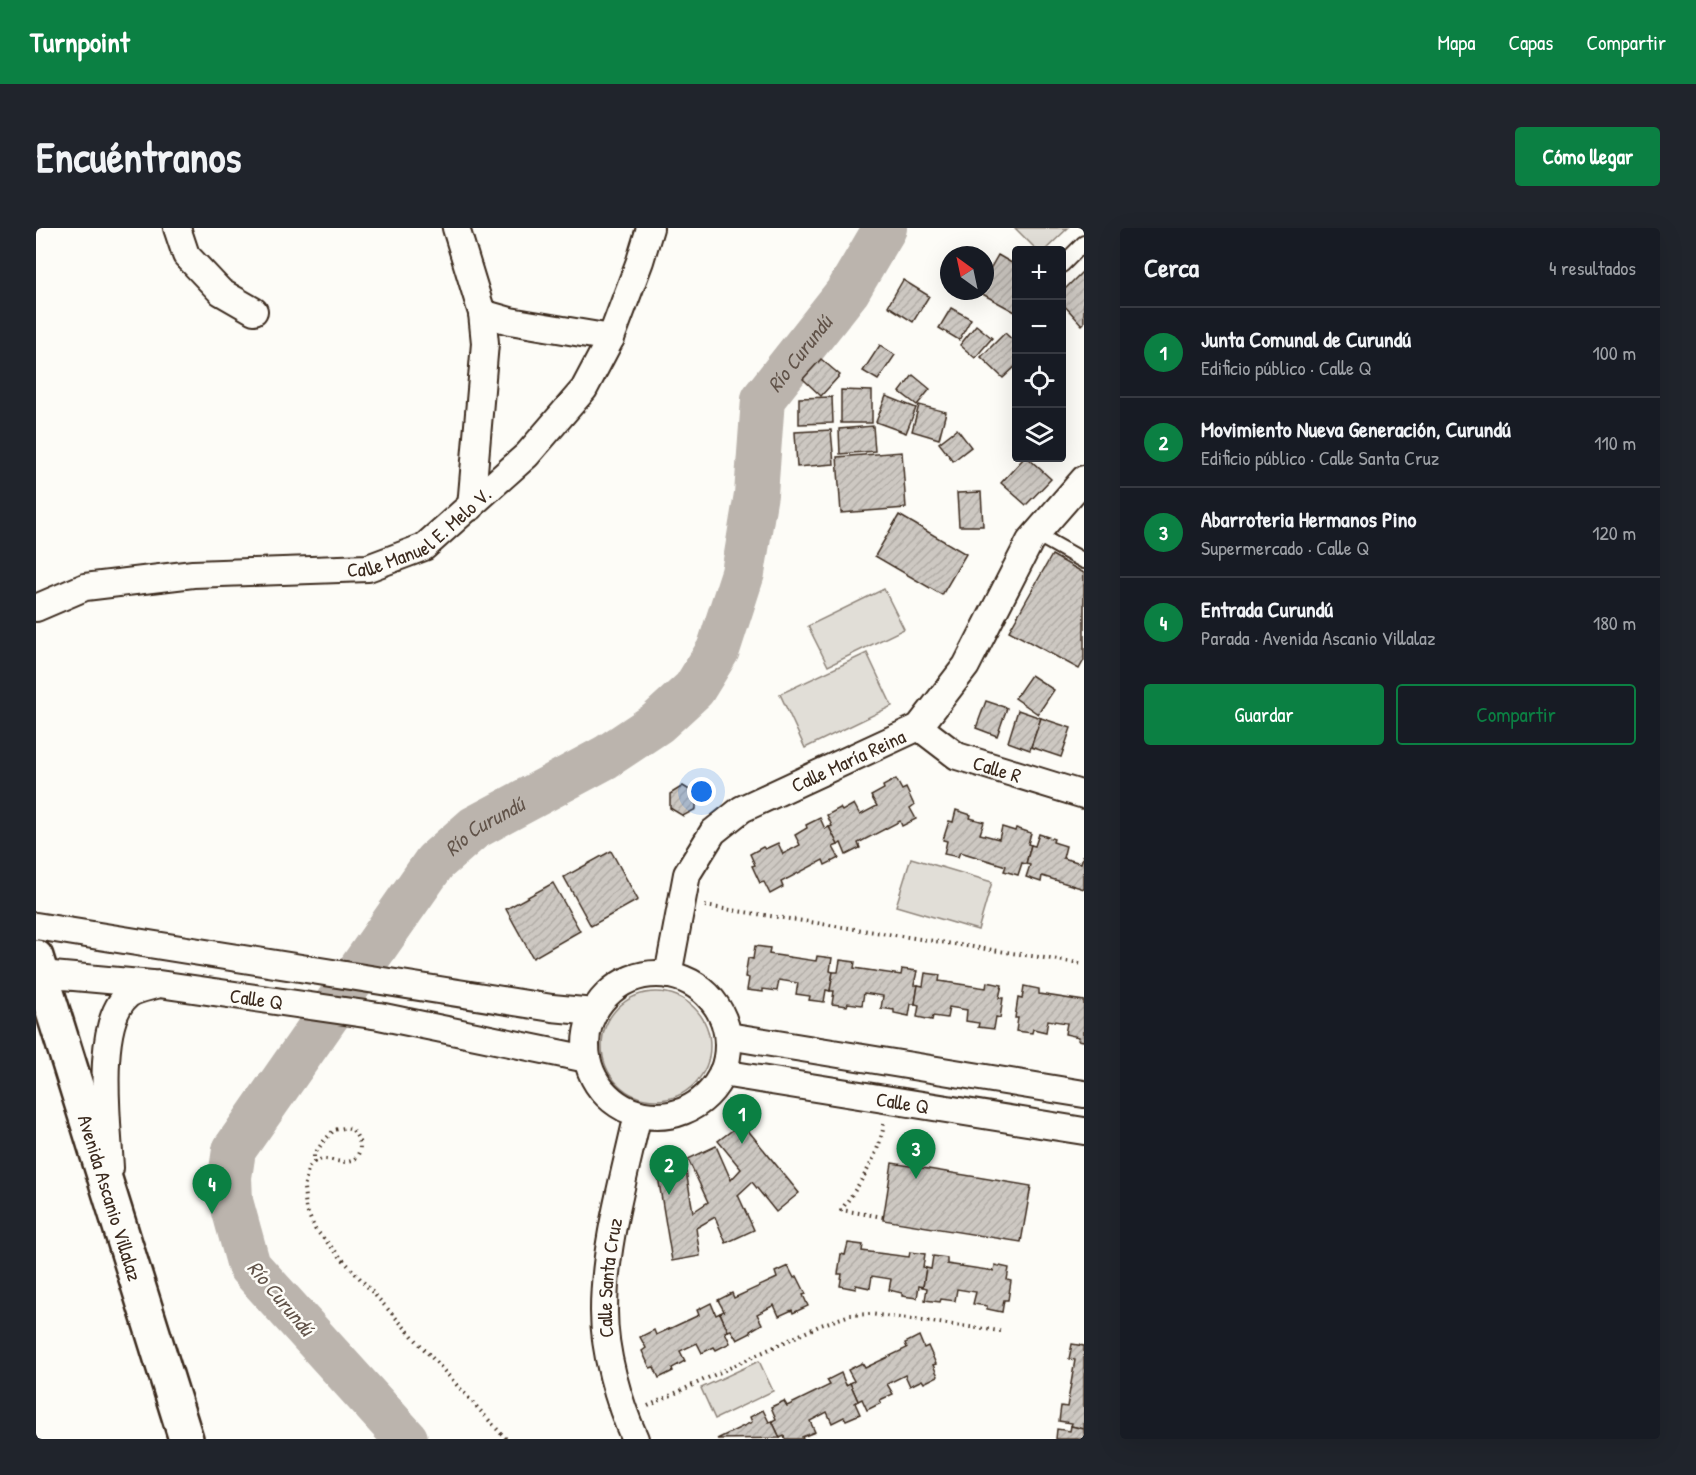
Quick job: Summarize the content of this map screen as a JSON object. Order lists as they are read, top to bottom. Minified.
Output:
{"streets":{"main road":["Avenida Ascanio Villalaz"],"street":["Calle Manuel E. Melo V.","Calle María Reina","Calle R","Calle Q","Calle Santa Cruz"]},"crossings":[["Calle María Reina","Calle R"],["Calle María Reina","Calle Q"],["Calle María Reina","Calle Santa Cruz"],["Calle Q","Avenida Ascanio Villalaz"],["Calle Q","Calle Santa Cruz"]],"water":["Río Curundú"],"north":"top left","page":{"header":"Turnpoint","nav":["Mapa","Capas","Compartir"],"buttons":["Cómo llegar",["Guardar","Compartir"]],"title":"Encuéntranos","heading":["Cerca","4 resultados"],"map_buttons":["+","−"],"list":[{"mark":"1","name":"Junta Comunal de Curundú","note":"Edificio público · Calle Q","value":"100 m"},{"mark":"2","name":"Movimiento Nueva Generación, Curundú","note":"Edificio público · Calle Santa Cruz","value":"110 m"},{"mark":"3","name":"Abarroteria Hermanos Pino","note":"Supermercado · Calle Q","value":"120 m"},{"mark":"4","name":"Entrada Curundú","note":"Parada · Avenida Ascanio Villalaz","value":"180 m"}],"pins":["1","3","2","4"]}}
